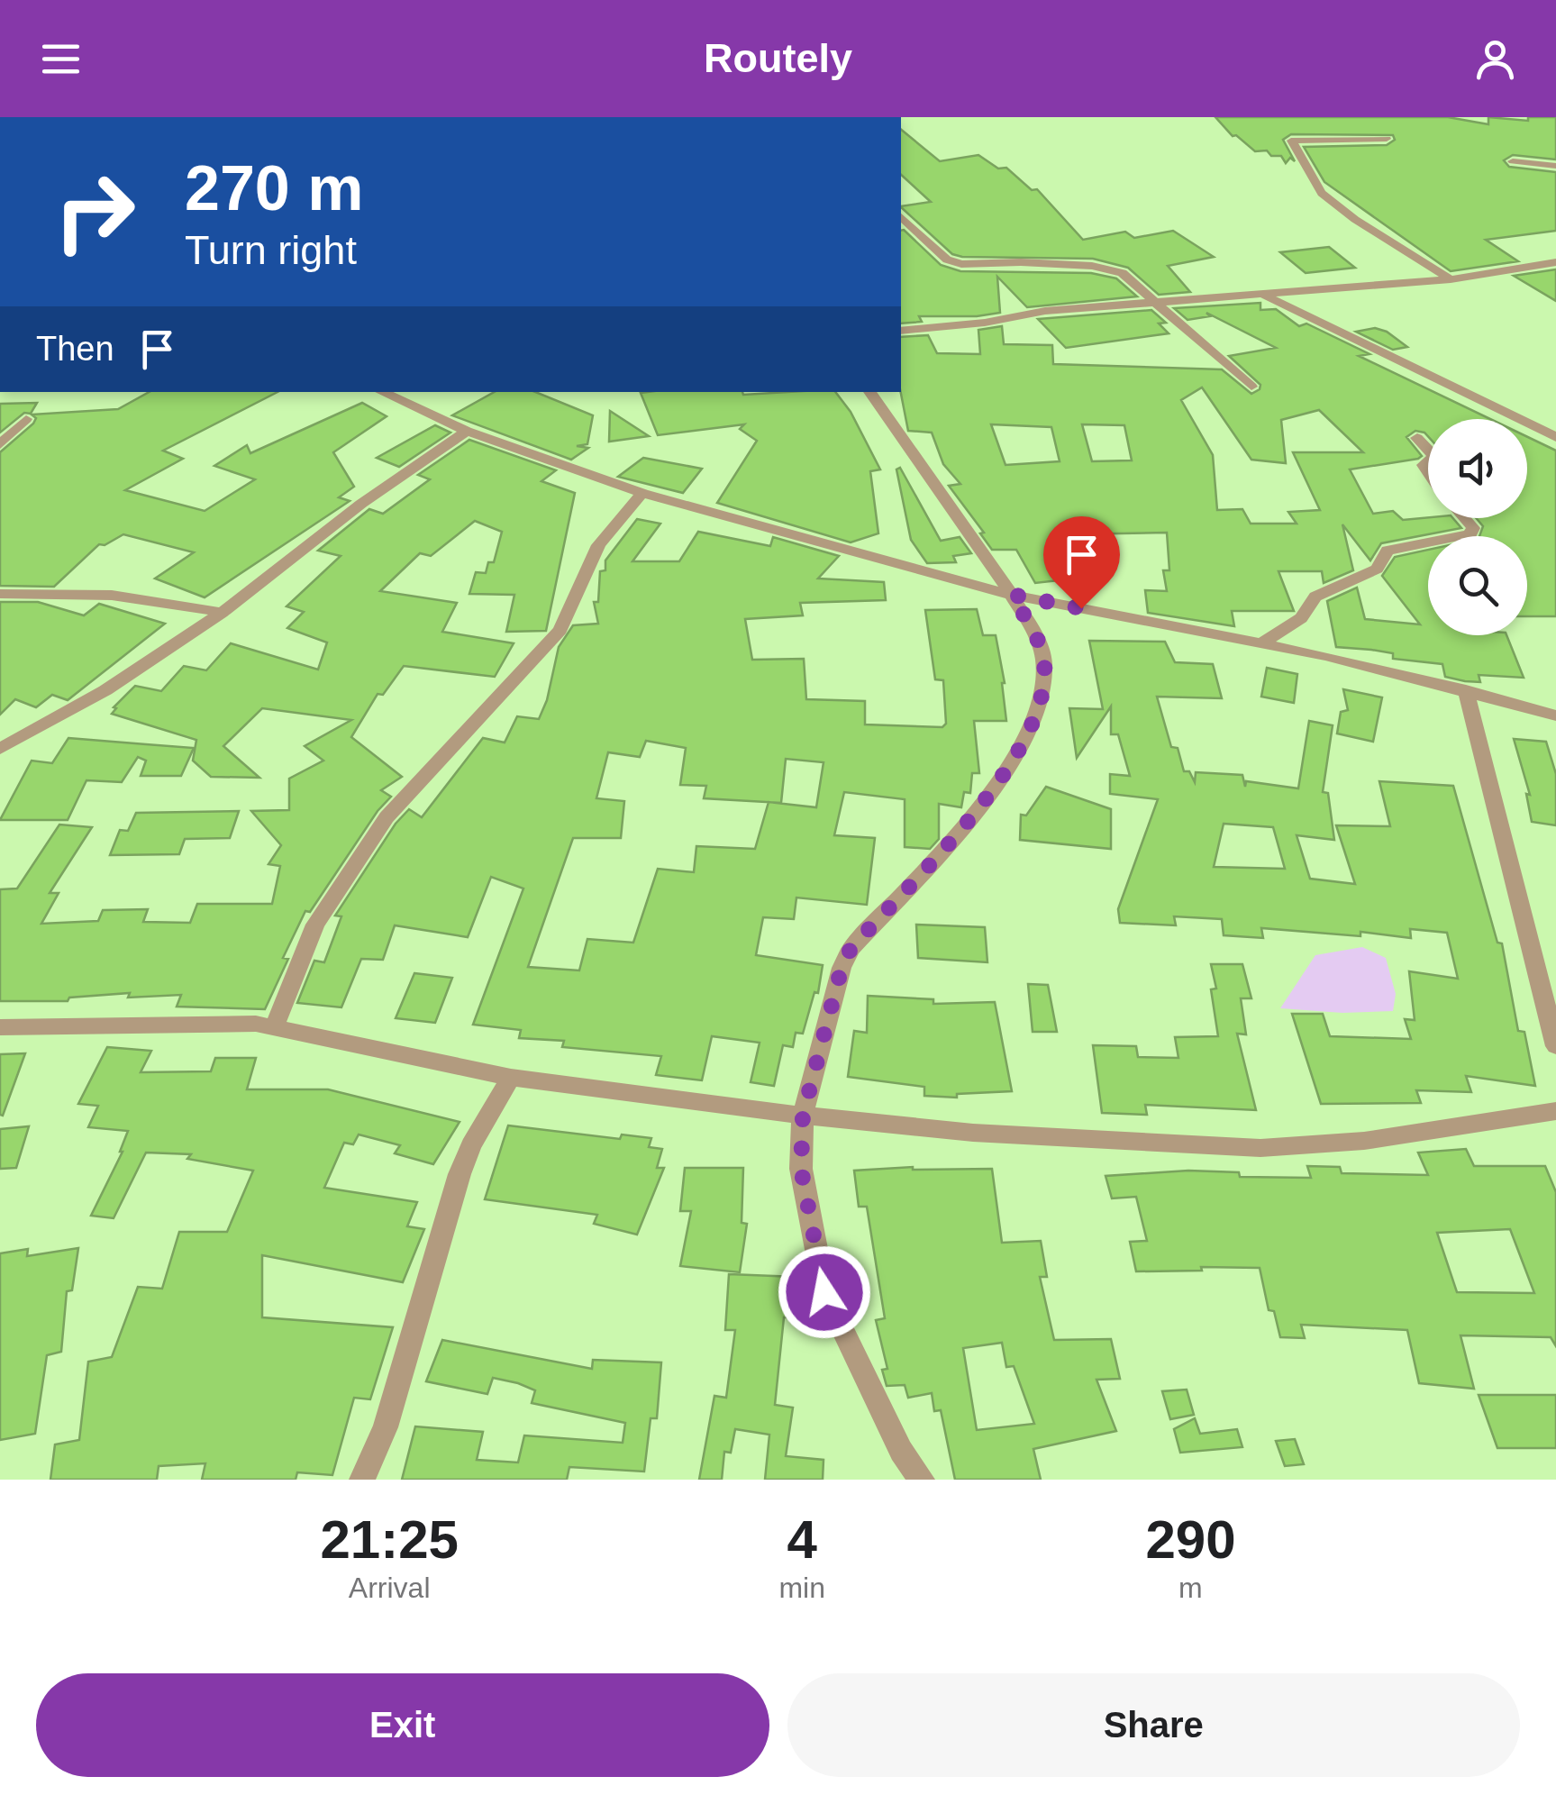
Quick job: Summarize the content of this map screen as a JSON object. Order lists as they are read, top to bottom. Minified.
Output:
{"page":{"header":"Routely","turn":["270 m","Turn right"],"then":"Then","eta":["21:25","Arrival","4","min","290","m"],"buttons":["Exit","Share"]}}
